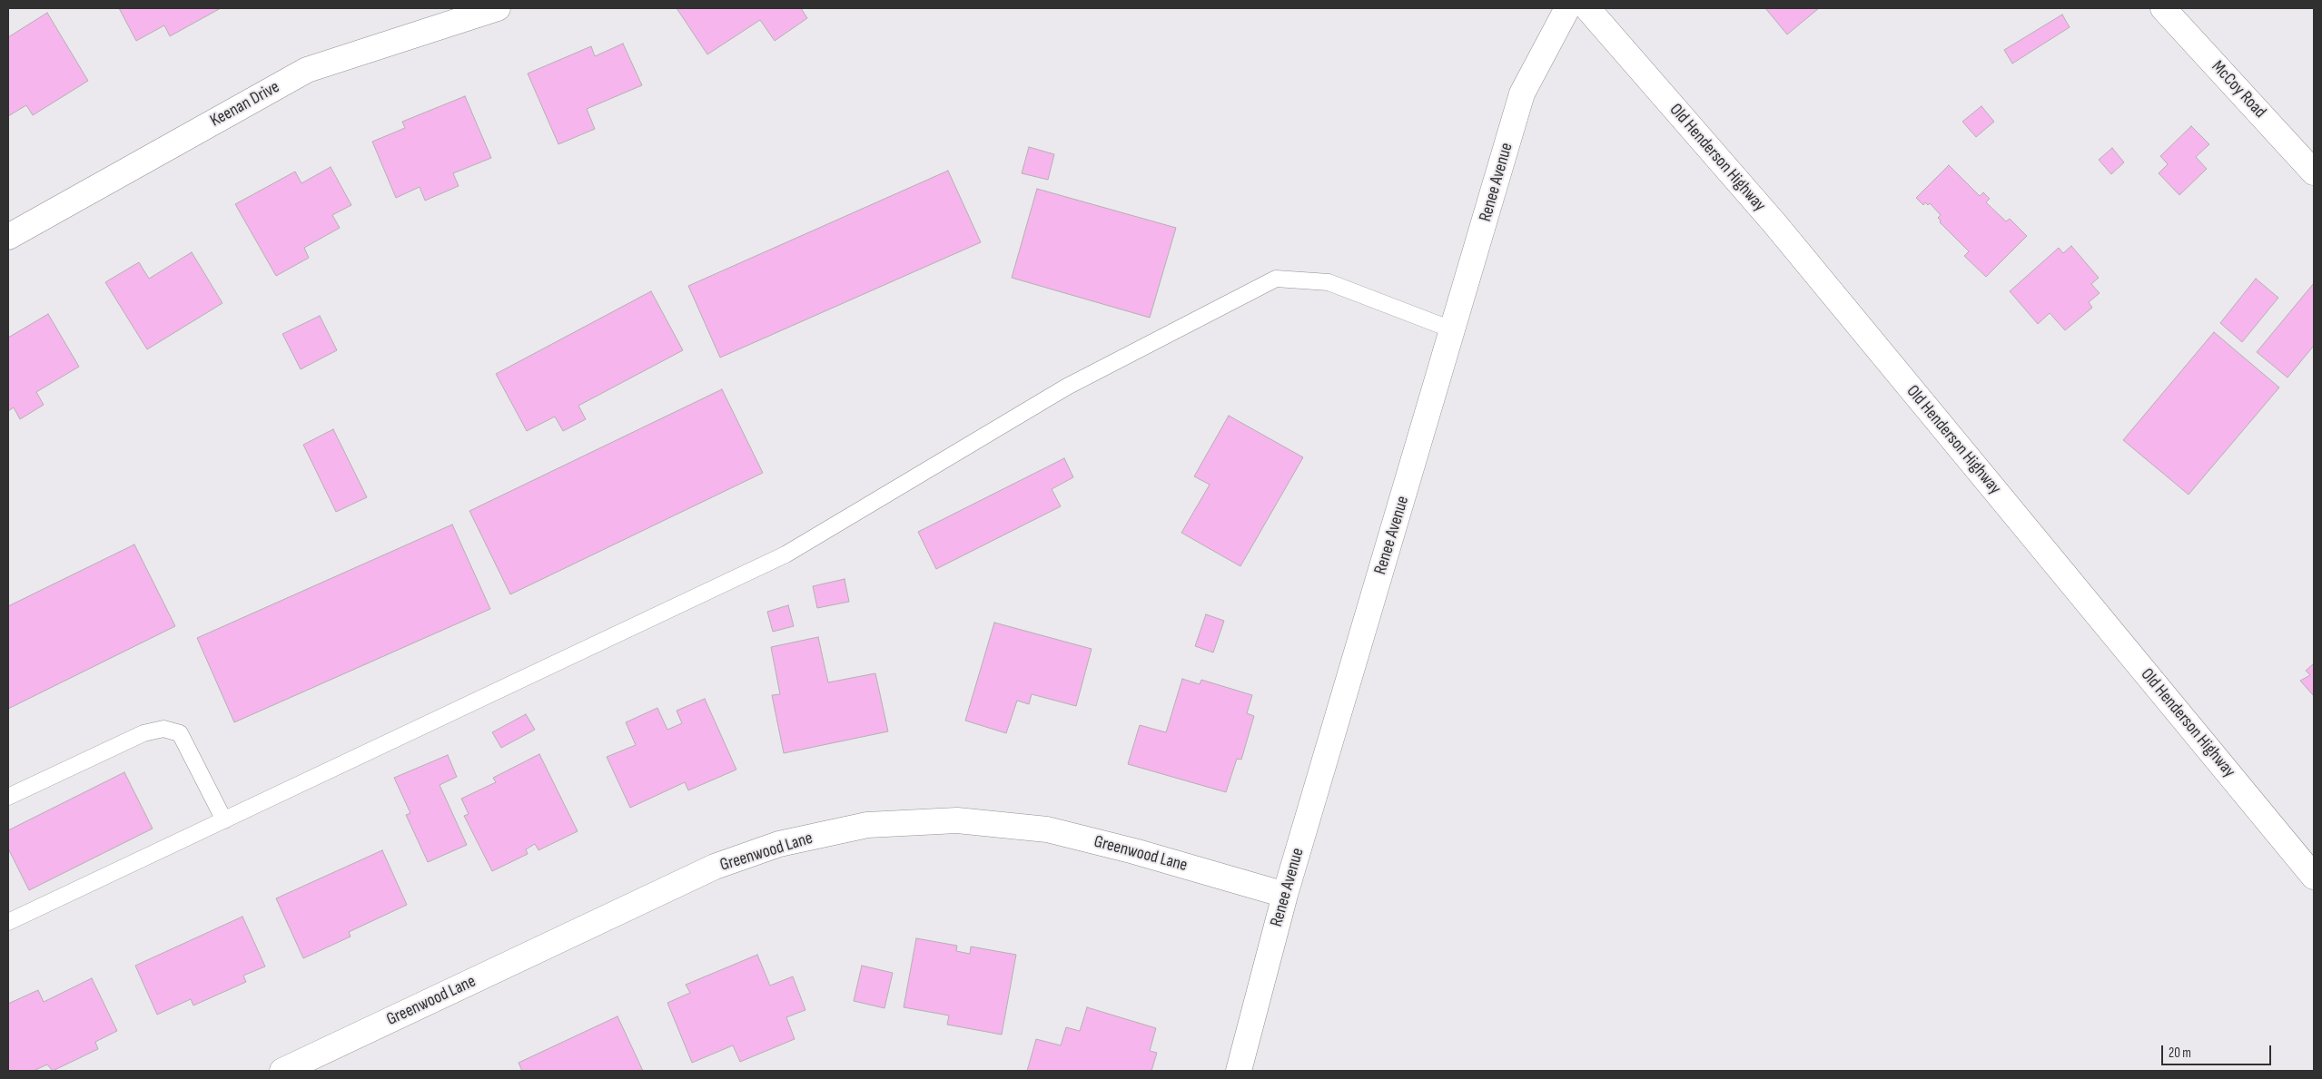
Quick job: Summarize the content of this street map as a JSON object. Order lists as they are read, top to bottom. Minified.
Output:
{"streets":{"street":["McCoy Road","Keenan Drive","Old Henderson Highway","Renee Avenue","Greenwood Lane"]},"crossings":[["Renee Avenue","Greenwood Lane"]],"scale_bar":"20 m"}
